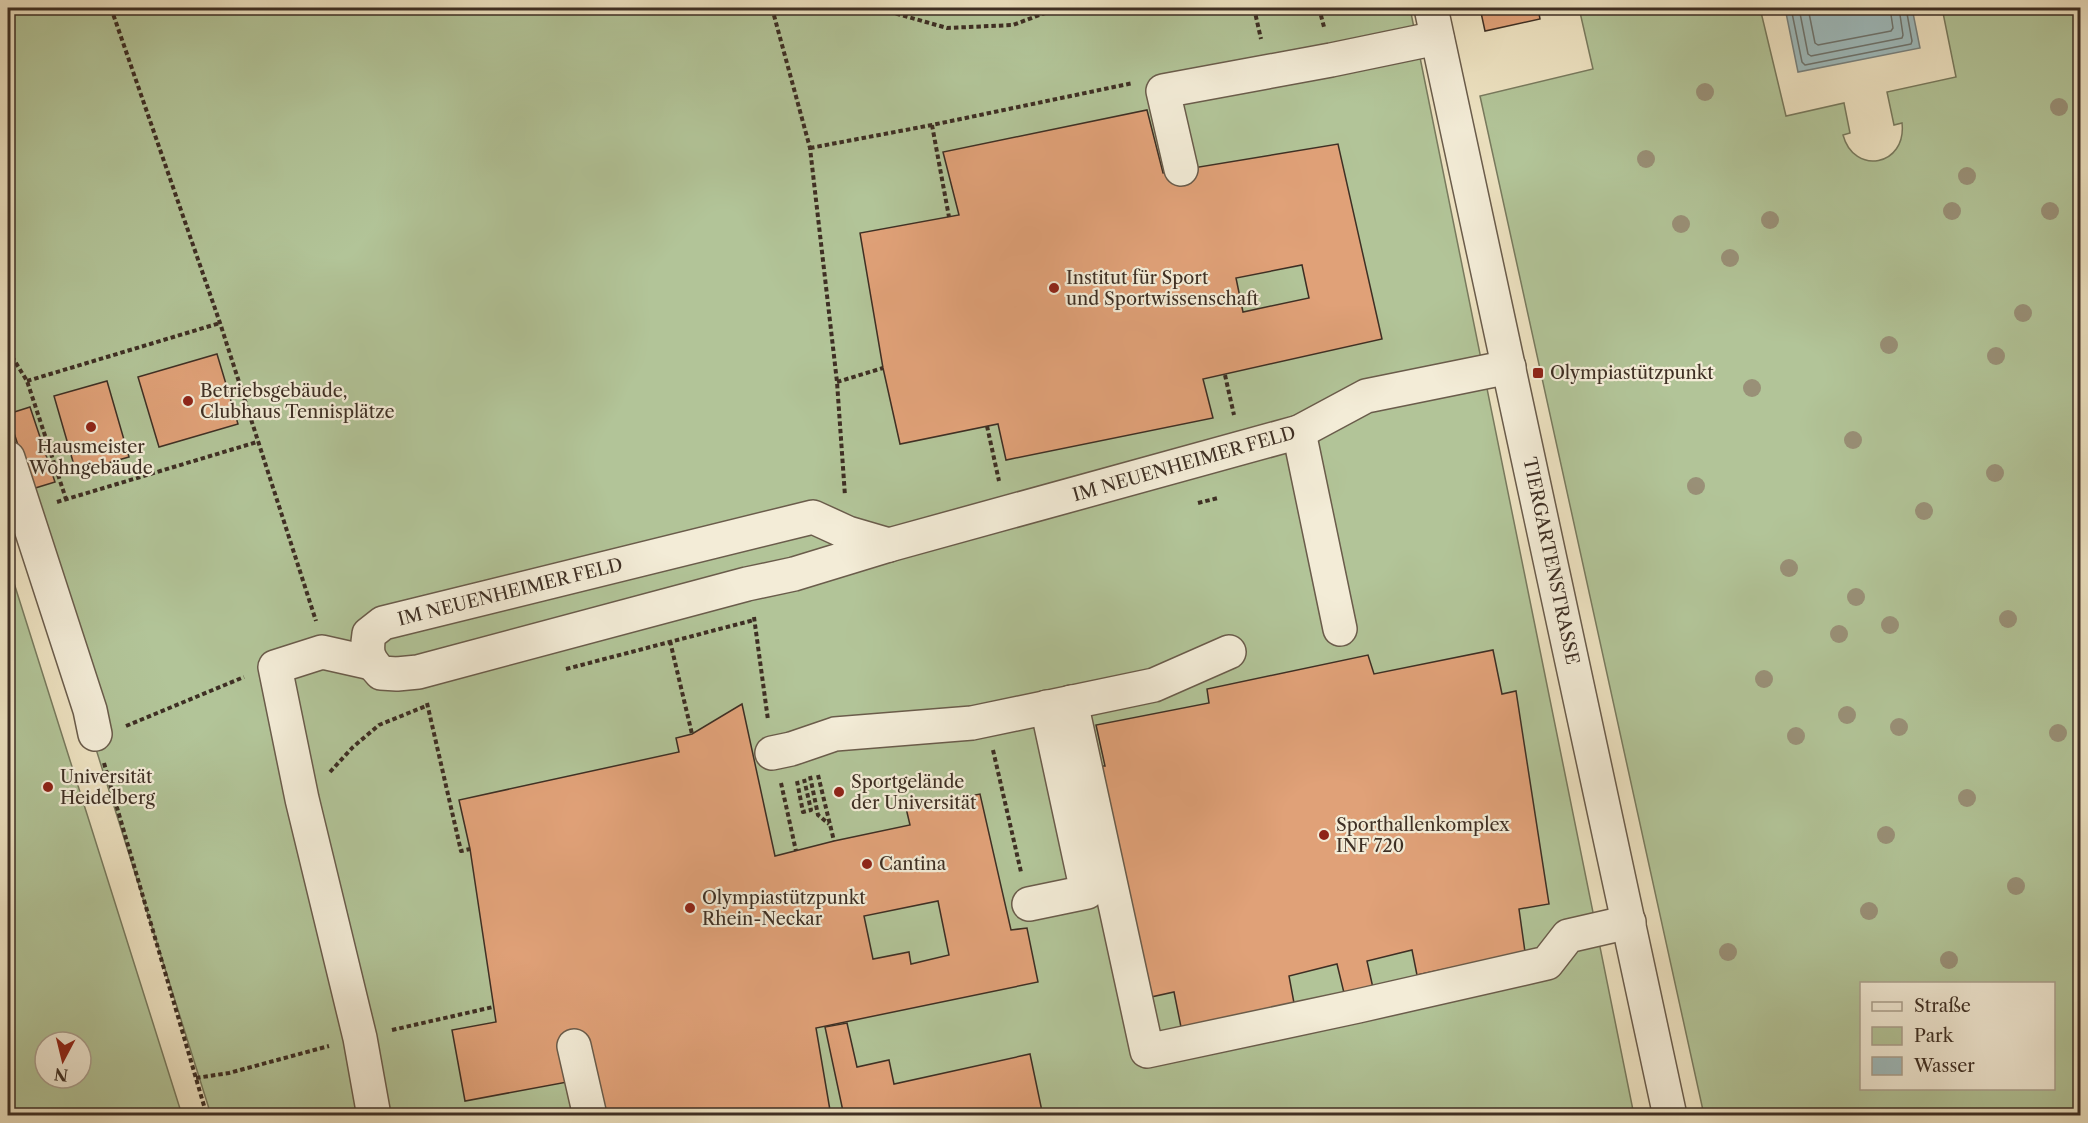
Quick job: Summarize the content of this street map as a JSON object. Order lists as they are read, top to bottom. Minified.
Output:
{"streets":{"street":["IM NEUENHEIMER FELD","TIERGARTENSTRASSE"]},"crossings":[["IM NEUENHEIMER FELD","TIERGARTENSTRASSE"]],"places":{"other":["Institut für Sport und Sportwissenschaft","Betriebsgebäude, Clubhaus Tennisplätze","Hausmeister Wohngebäude","Universität Heidelberg","Sportgelände der Universität","Sporthallenkomplex INF 720","Cantina","Olympiastützpunkt Rhein-Neckar"],"transit":["Olympiastützpunkt"]},"legend":["Straße","Park","Wasser"],"north":"bottom"}
